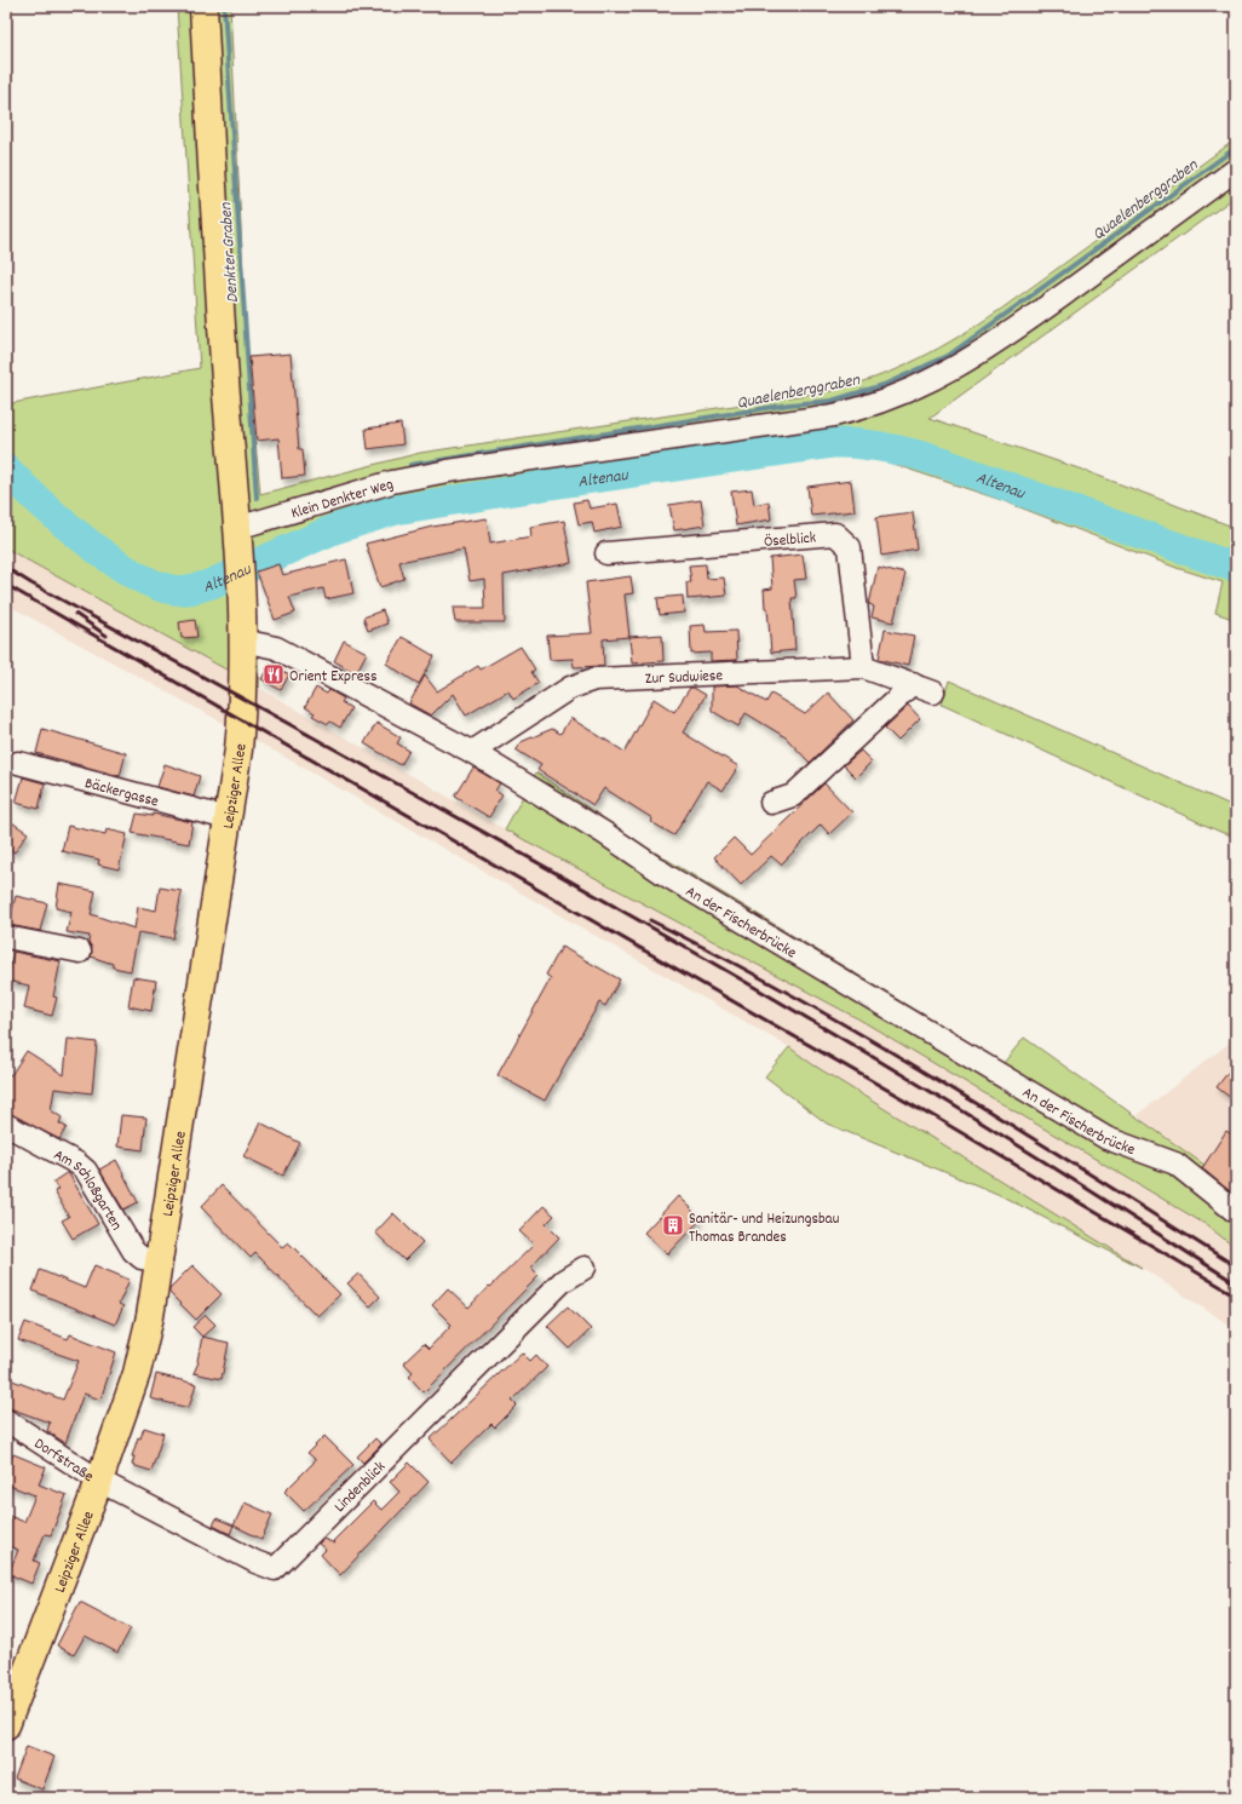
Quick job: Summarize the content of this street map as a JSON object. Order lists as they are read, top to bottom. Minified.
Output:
{"streets":{"main road":["Leipziger Allee"],"street":["Klein Denkter Weg","Öselblick","Zur Sudwiese","Bäckergasse","An der Fischerbrücke","Am Schloßgarten","Dorfstraße","Lindenblick"]},"crossings":[["Klein Denkter Weg","Leipziger Allee"],["Öselblick","Zur Sudwiese"],["Zur Sudwiese","An der Fischerbrücke"],["Leipziger Allee","Bäckergasse"],["Leipziger Allee","An der Fischerbrücke"],["Leipziger Allee","Am Schloßgarten"],["Leipziger Allee","Dorfstraße"],["Leipziger Allee","Lindenblick"],["Dorfstraße","Lindenblick"]],"water":["Quaelenberggraben","Denkter Graben","Altenau"],"places":{"restaurant":["Orient Express"],"building":["Sanitär- und Heizungsbau Thomas Brandes"]}}
